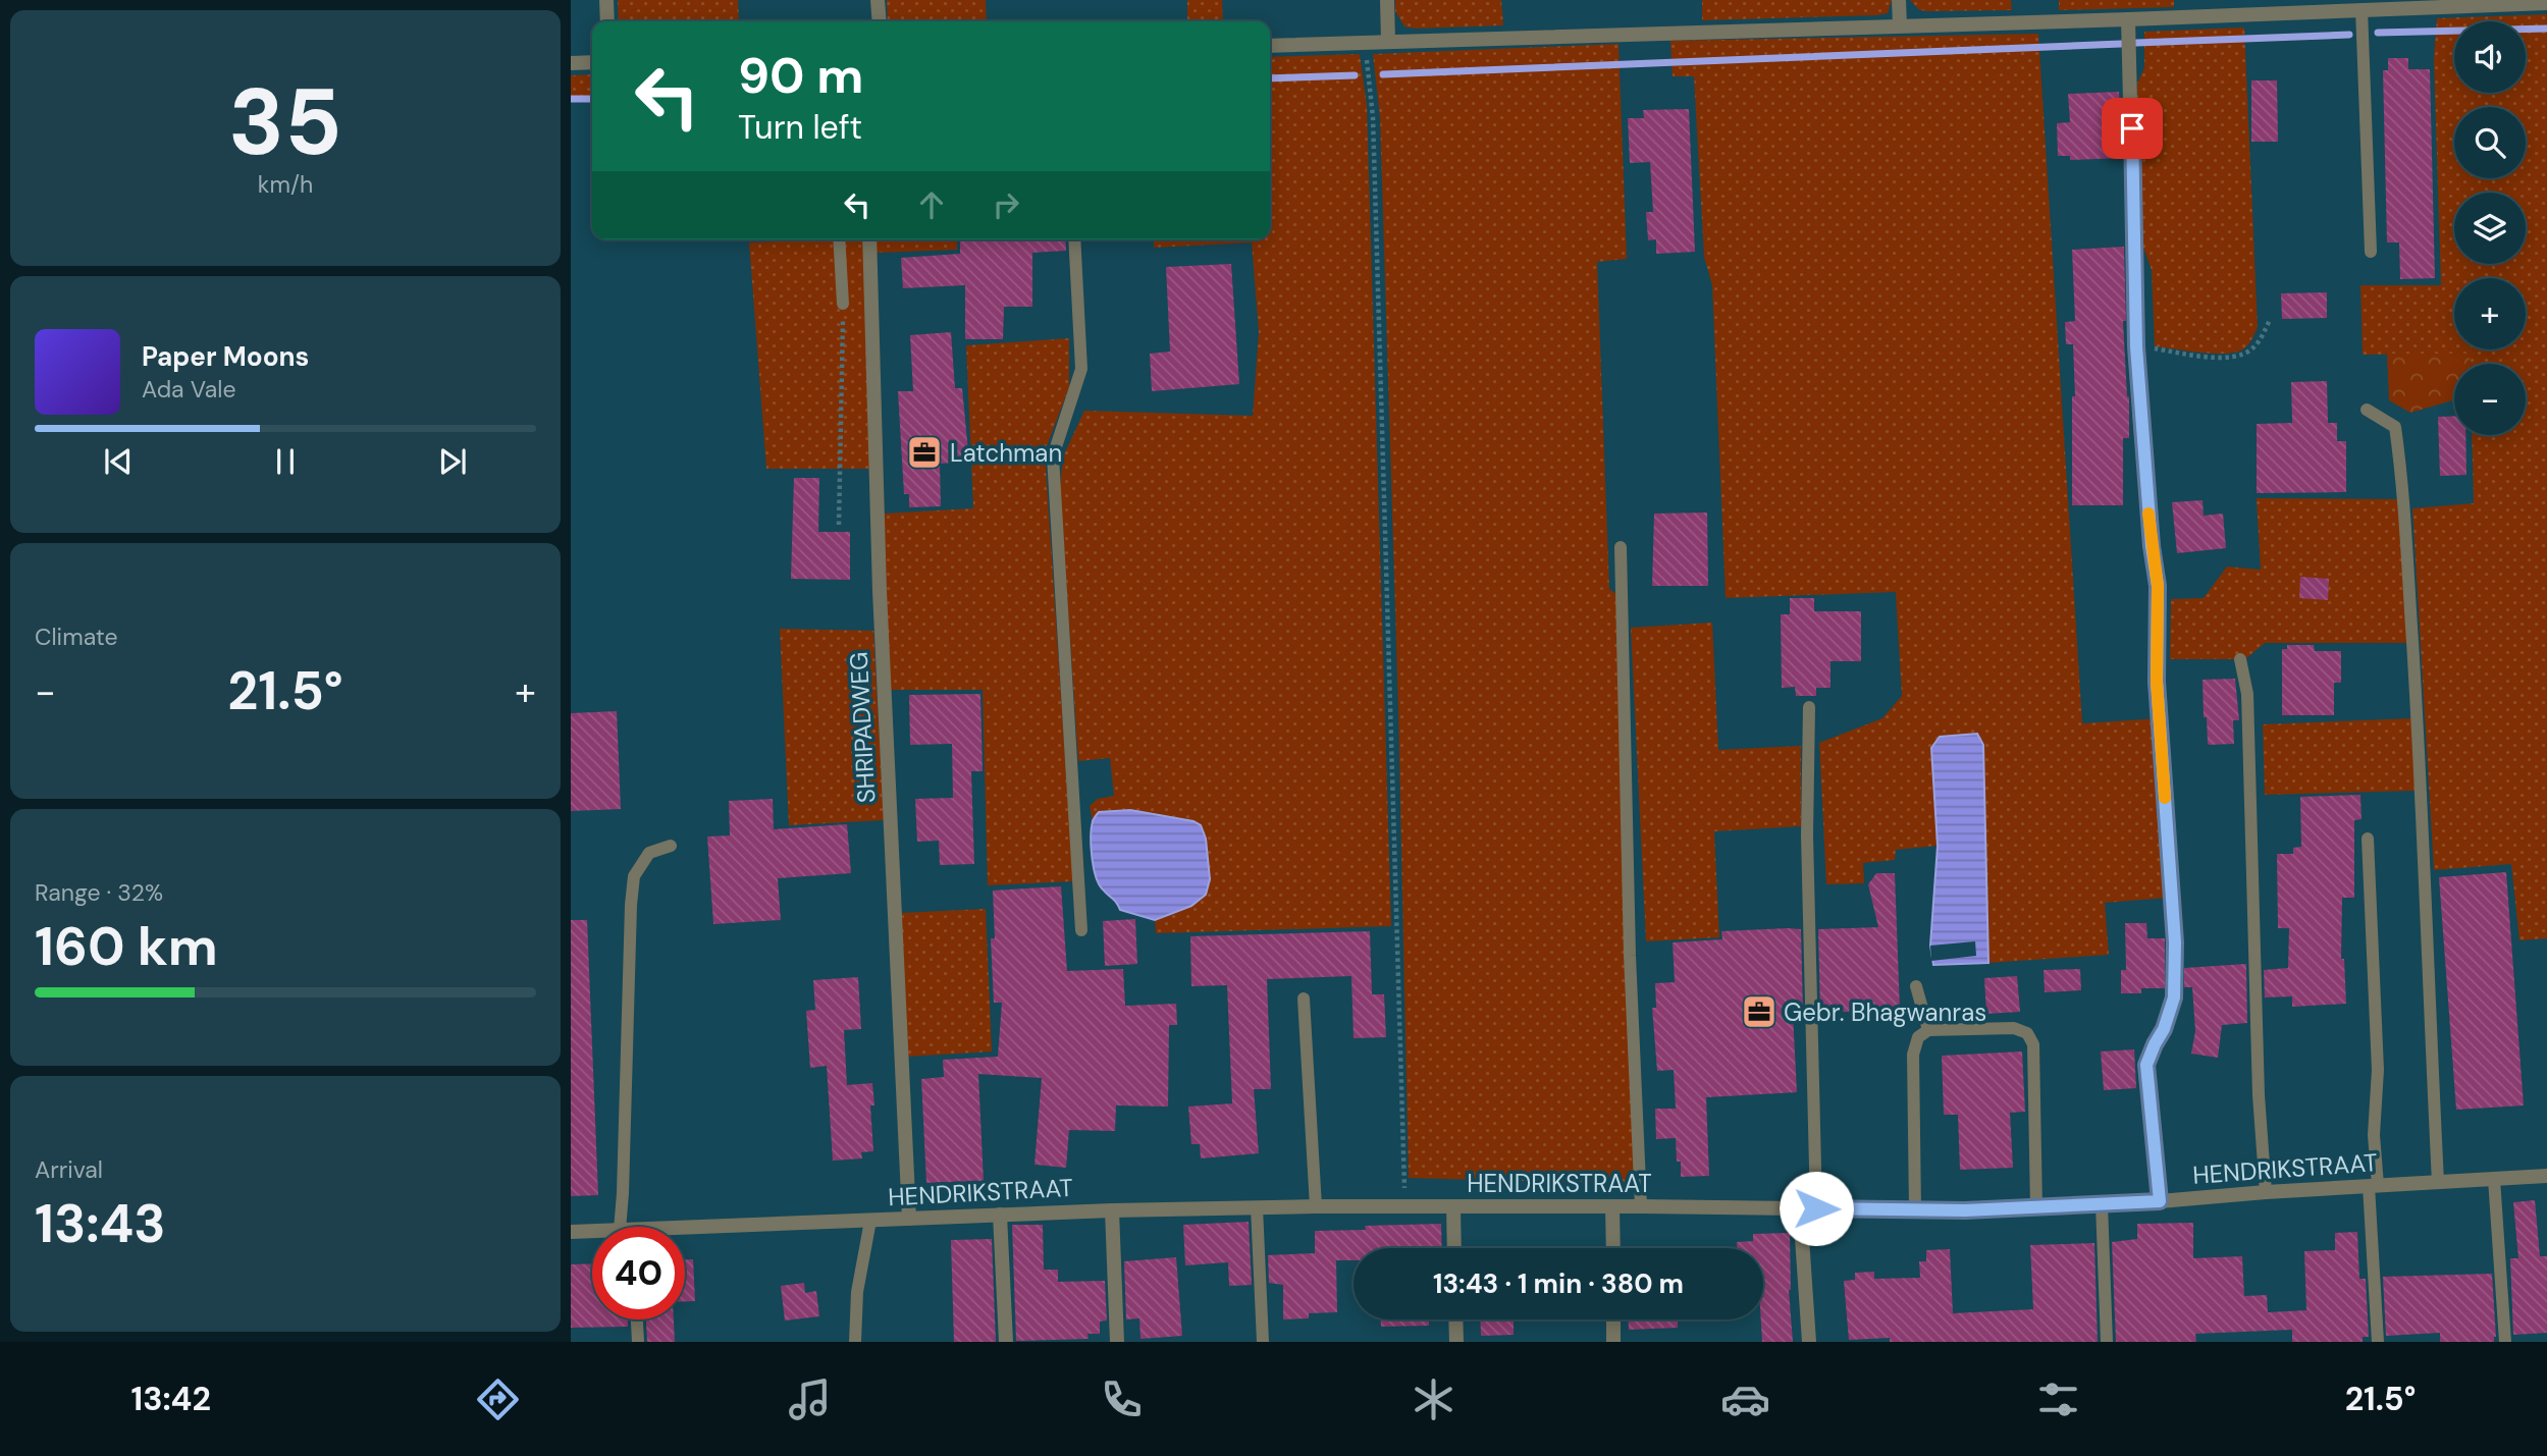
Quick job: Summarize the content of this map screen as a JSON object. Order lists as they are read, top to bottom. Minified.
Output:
{"streets":{"street":["SHRIPADWEG","HENDRIKSTRAAT"]},"crossings":[["SHRIPADWEG","HENDRIKSTRAAT"]],"places":{"office":["Latchman","Gebr. Bhagwanras"]},"page":{"tile":[["35","km/h"],"Climate",["Range · 32%","160 km"],["Arrival","13:43"]],"map_buttons":["+","−"],"turn":["90 m","Turn left"],"song":["Paper Moons","Ada Vale"],"heat":["−","21.5°","+"],"limit":"40","trip":"13:43 · 1 min · 380 m","tabs":["13:42","21.5°"]}}
